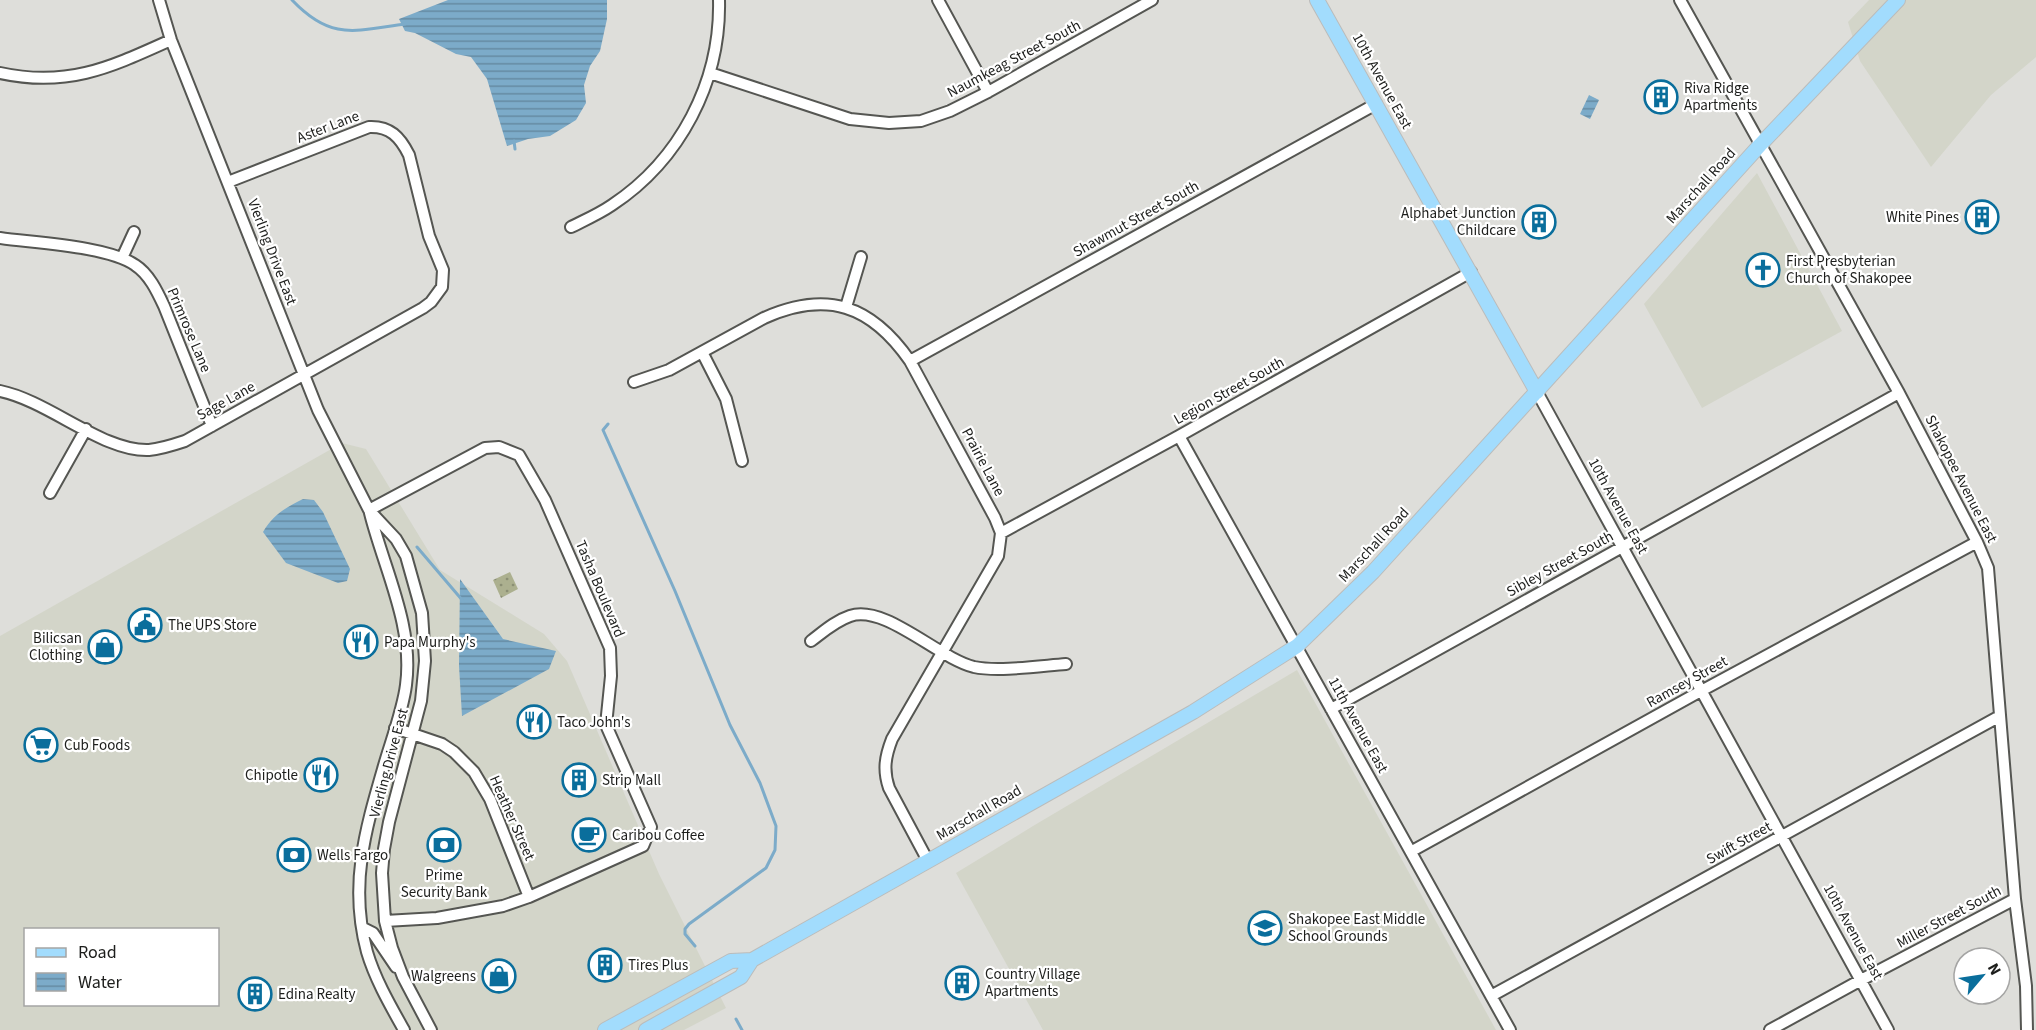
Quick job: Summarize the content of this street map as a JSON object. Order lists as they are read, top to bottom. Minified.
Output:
{"streets":{"main road":["10th Avenue East","Marschall Road"],"street":["Naumkeag Street South","Aster Lane","Shawmut Street South","Vierling Drive East","Primrose Lane","Legion Street South","Sage Lane","Prairie Lane","Shakopee Avenue East","Sibley Street South","Tasha Boulevard","Ramsey Street","11th Avenue East","Heather Street","Swift Street","Miller Street South"]},"crossings":[["10th Avenue East","Marschall Road"],["10th Avenue East","Shawmut Street South"],["10th Avenue East","Legion Street South"],["10th Avenue East","Sibley Street South"],["10th Avenue East","Ramsey Street"],["10th Avenue East","Swift Street"],["10th Avenue East","Miller Street South"],["Aster Lane","Vierling Drive East"],["Aster Lane","Sage Lane"],["Marschall Road","Shakopee Avenue East"],["Marschall Road","11th Avenue East"],["Shawmut Street South","Prairie Lane"],["Vierling Drive East","Sage Lane"],["Vierling Drive East","Tasha Boulevard"],["Vierling Drive East","Heather Street"],["Primrose Lane","Sage Lane"],["Legion Street South","Prairie Lane"],["Legion Street South","11th Avenue East"],["Shakopee Avenue East","Sibley Street South"],["Shakopee Avenue East","Ramsey Street"],["Shakopee Avenue East","Swift Street"],["Shakopee Avenue East","Miller Street South"],["Sibley Street South","11th Avenue East"],["Tasha Boulevard","Heather Street"],["Ramsey Street","11th Avenue East"],["11th Avenue East","Swift Street"]],"places":{"building":["Riva Ridge Apartments","White Pines","Alphabet Junction Childcare","Strip Mall","Tires Plus","Country Village Apartments","Edina Realty"],"church":["First Presbyterian Church of Shakopee"],"public building":["The UPS Store"],"restaurant":["Papa Murphy's","Taco John's","Chipotle"],"shop":["Bilicsan Clothing","Walgreens"],"supermarket":["Cub Foods"],"cafe":["Caribou Coffee"],"bank":["Prime Security Bank","Wells Fargo"],"school or university":["Shakopee East Middle School Grounds"]},"legend":["Road","Water"],"north":"top right"}
